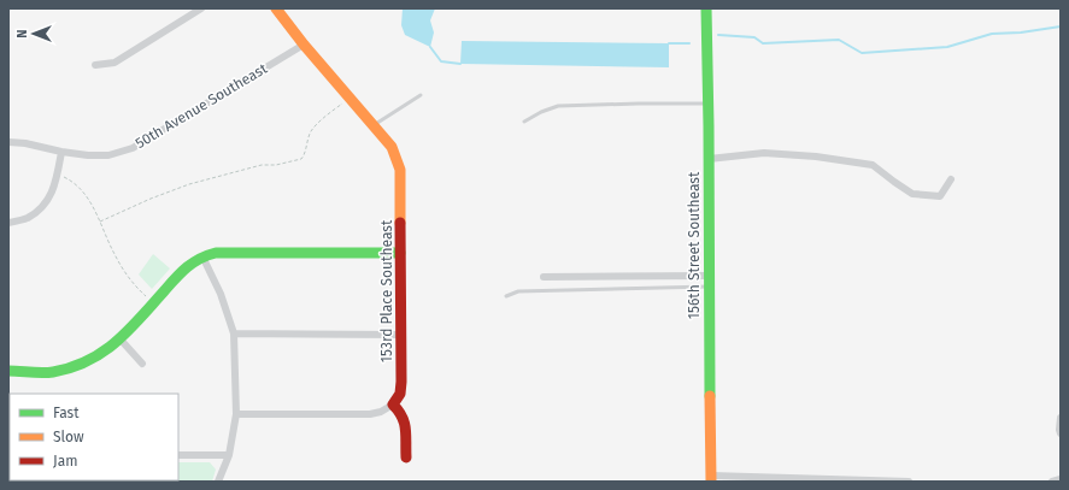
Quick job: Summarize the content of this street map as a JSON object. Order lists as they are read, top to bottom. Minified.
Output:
{"streets":{"street":["50th Avenue Southeast","156th Street Southeast","153rd Place Southeast"]},"crossings":[["50th Avenue Southeast","153rd Place Southeast"]],"legend":["Fast","Slow","Jam"],"north":"left"}
